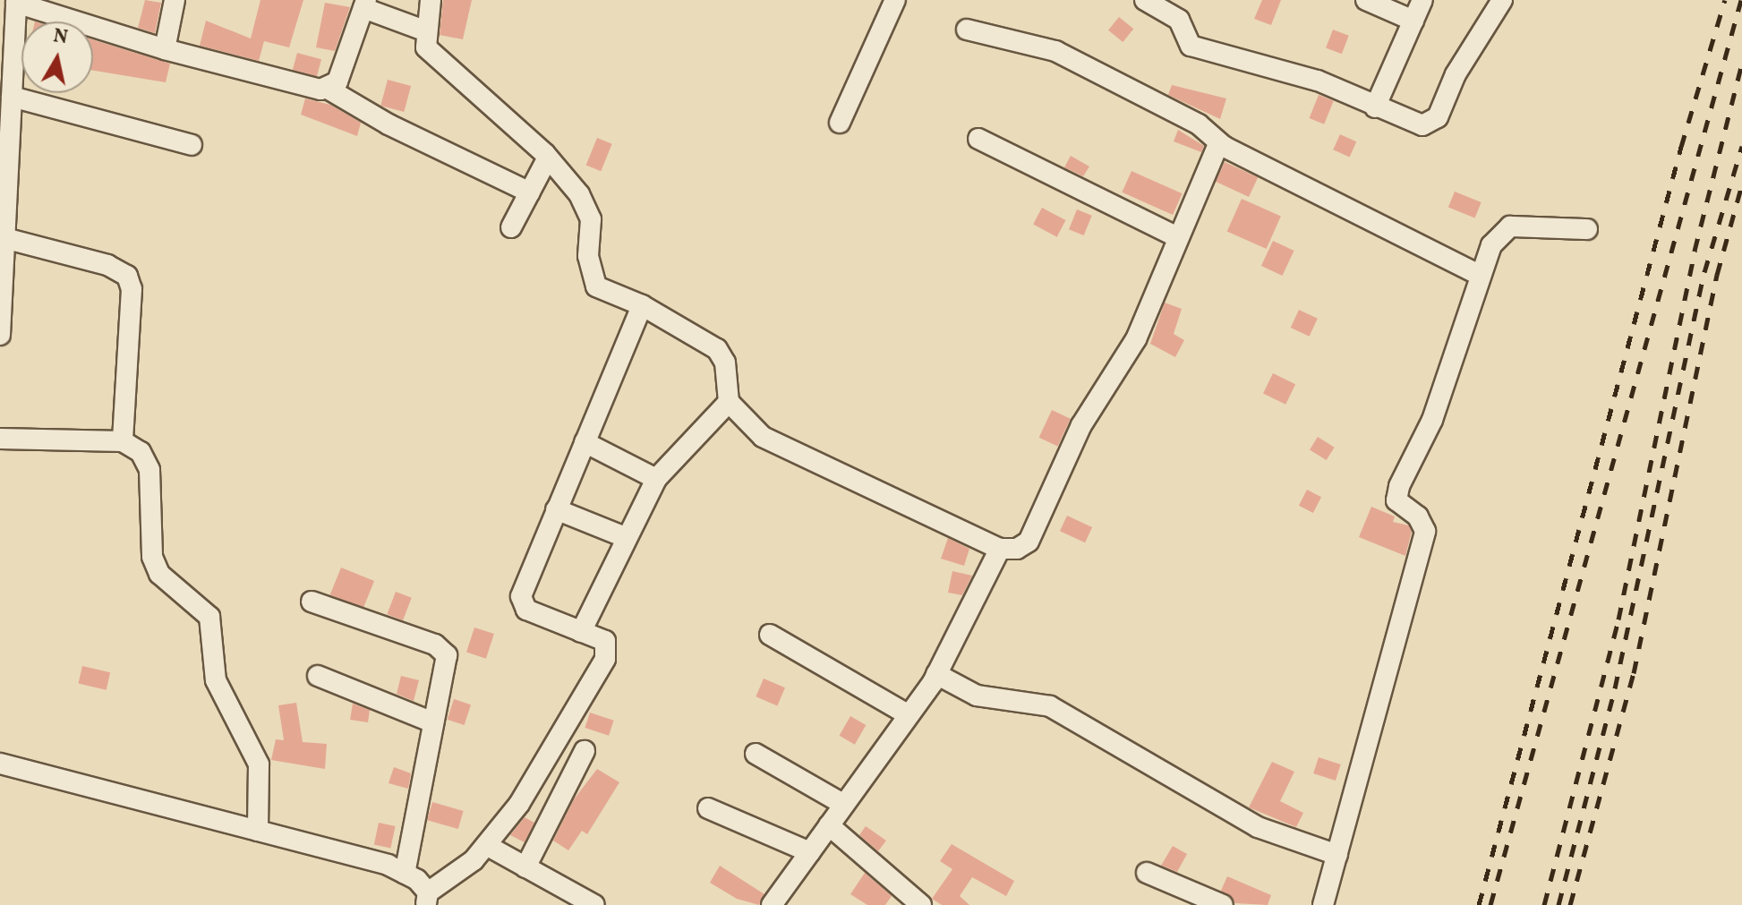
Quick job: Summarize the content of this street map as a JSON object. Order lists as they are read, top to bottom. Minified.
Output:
{"north":"top"}
